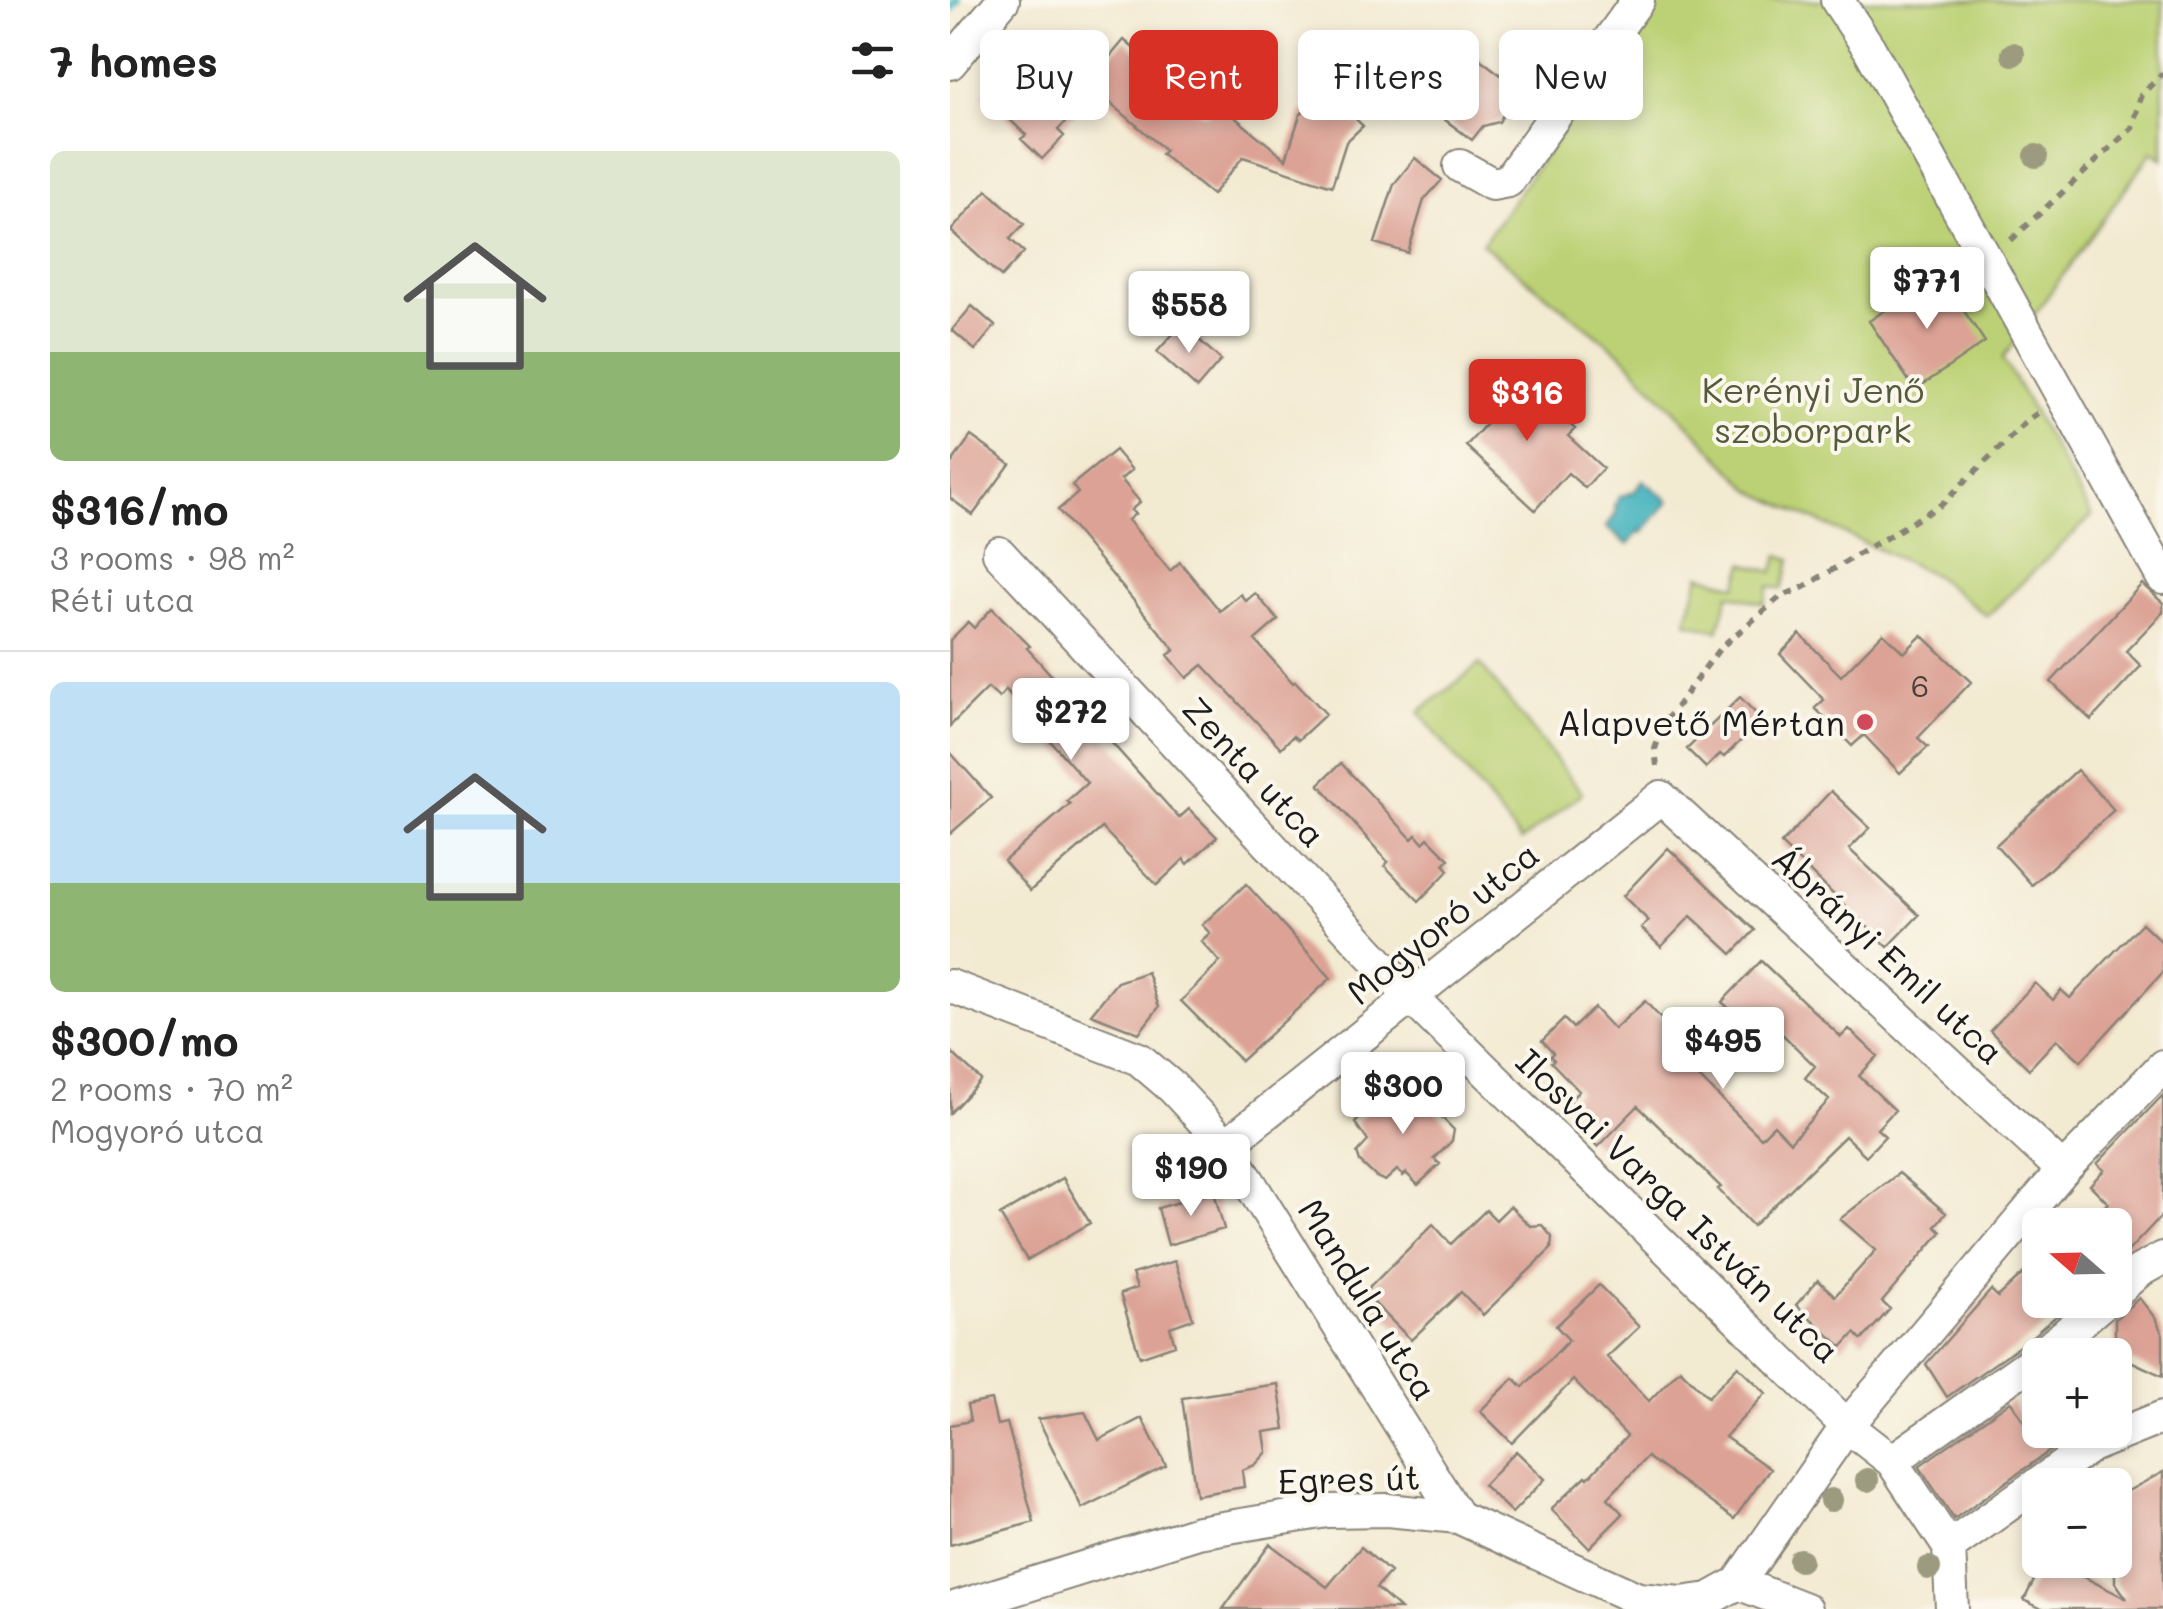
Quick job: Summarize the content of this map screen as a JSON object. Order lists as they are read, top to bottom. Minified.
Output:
{"streets":{"street":["Zenta utca","Mogyoró utca","Ábrányi Emil utca","Ilosvai Varga István utca","Mandula utca","Egres út"]},"crossings":[["Zenta utca","Mogyoró utca"],["Zenta utca","Ilosvai Varga István utca"],["Mogyoró utca","Ábrányi Emil utca"],["Mogyoró utca","Ilosvai Varga István utca"],["Mogyoró utca","Mandula utca"],["Mandula utca","Egres út"]],"parks":["Kerényi Jenő szoborpark"],"places":["Alapvető Mértan"],"house_numbers":["6"],"north":"left","page":{"heading":"7 homes","chip":["Buy","Rent","Filters","New"],"list":[{"name":"$316/mo","note":"3 rooms · 98 m² · Réti utca"},{"name":"$300/mo","note":"2 rooms · 70 m² · Mogyoró utca"}],"price":["$771","$558","$316","$272","$495","$300","$190"],"map_buttons":["+","−"]}}
